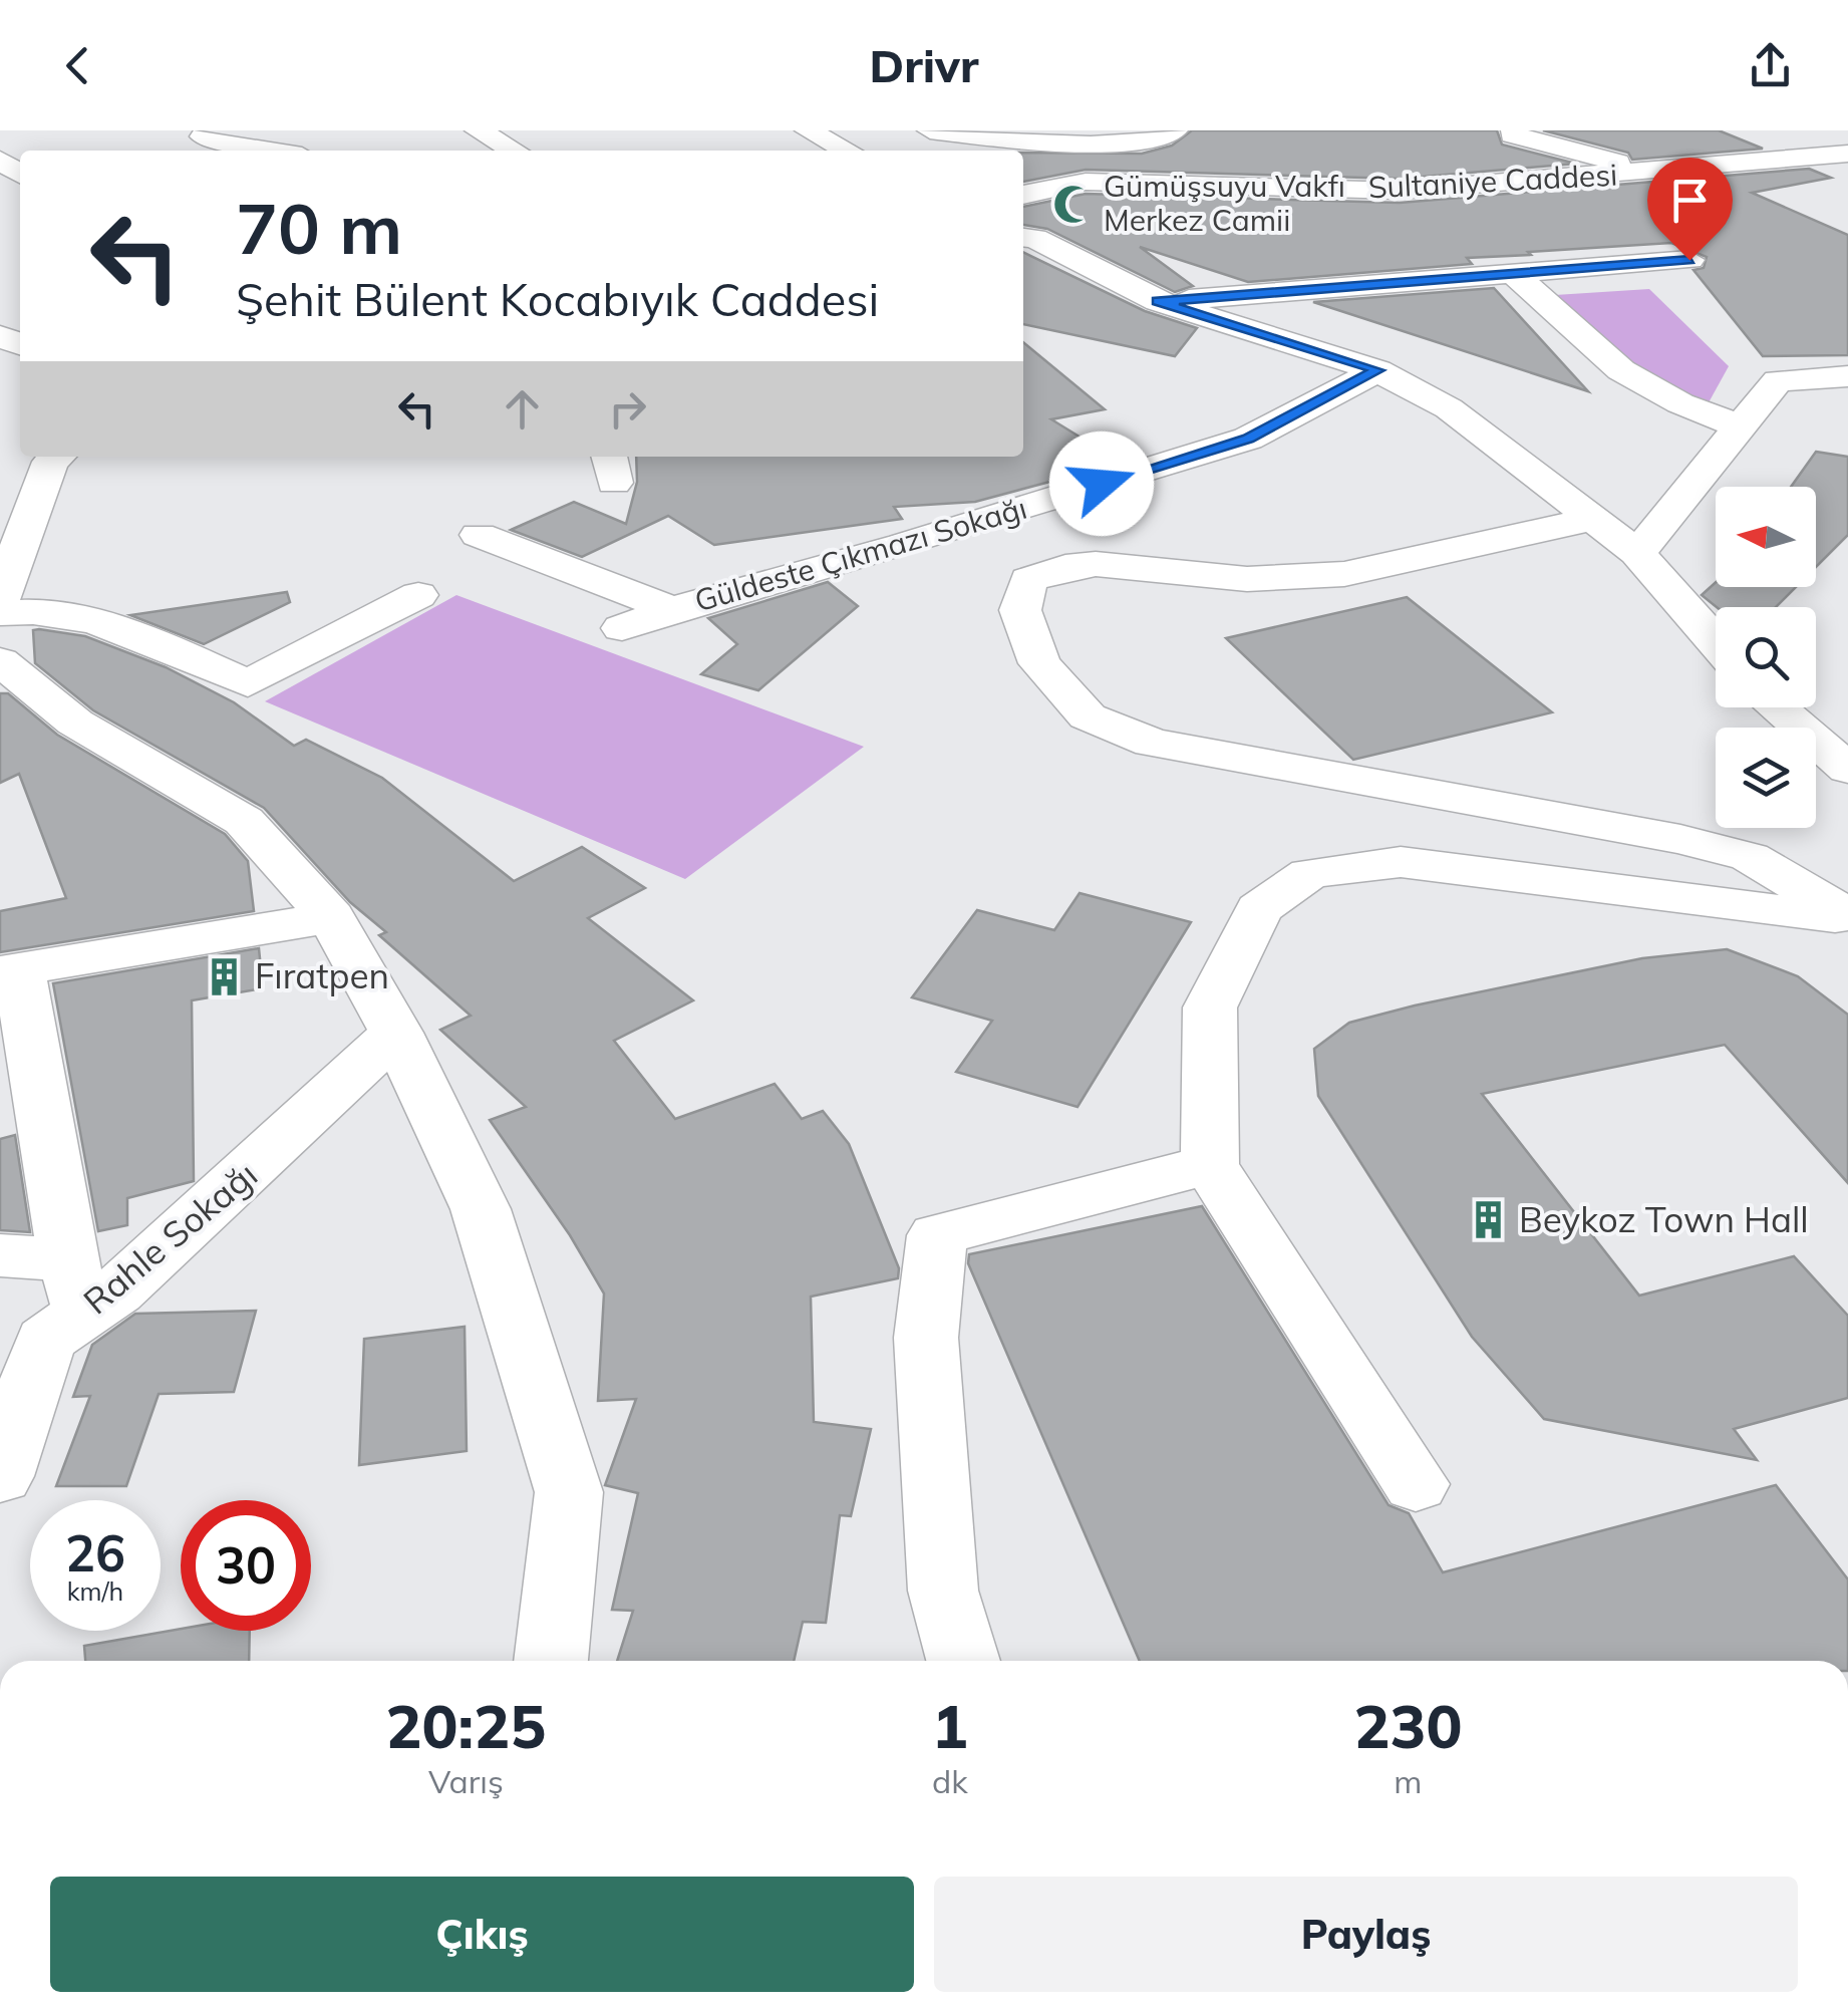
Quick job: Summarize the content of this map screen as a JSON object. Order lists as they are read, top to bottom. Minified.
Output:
{"streets":{"street":["Sultaniye Caddesi","Güldeste Çıkmazı Sokağı","Rahle Sokağı"]},"places":{"mosque":["Gümüşsuyu Vakfı Merkez Camii"],"building":["Fıratpen","Beykoz Town Hall"]},"north":"left","page":{"header":"Drivr","turn":["70 m","Şehit Bülent Kocabıyık Caddesi"],"speed":"26 km/h","limit":"30","eta":["20:25","Varış","1","dk","230","m"],"buttons":["Çıkış","Paylaş"]}}
